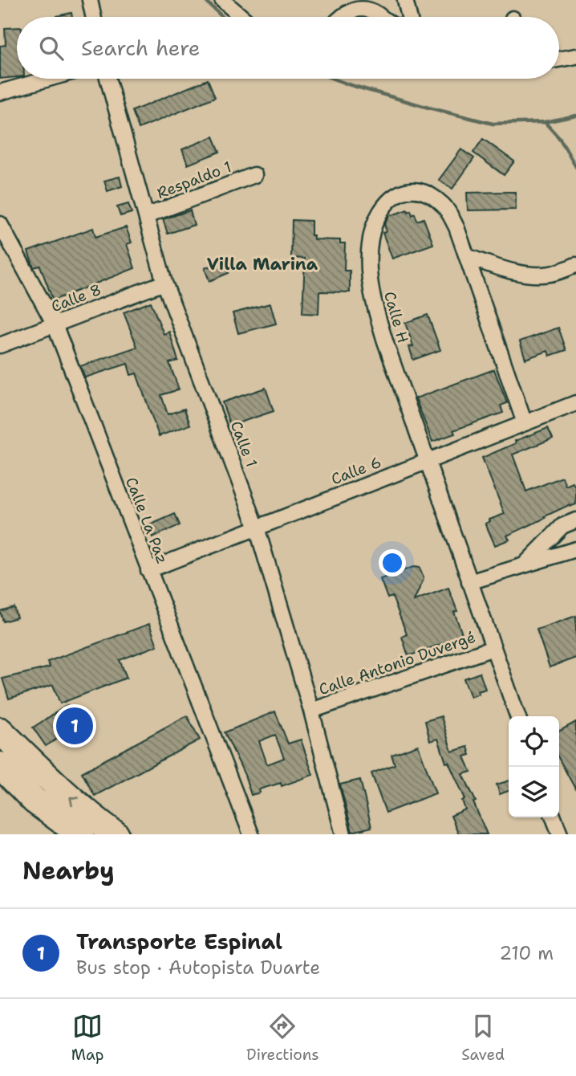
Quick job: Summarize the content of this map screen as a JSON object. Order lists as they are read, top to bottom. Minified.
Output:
{"streets":{"street":["Respaldo 1","Calle 8","Calle H","Calle 1","Calle 6","Calle La Paz","Calle Antonio Duvergé"]},"crossings":[["Respaldo 1","Calle 1"],["Calle 8","Calle 1"],["Calle 8","Calle La Paz"],["Calle H","Calle 6"],["Calle H","Calle Antonio Duvergé"],["Calle 1","Calle 6"],["Calle 1","Calle Antonio Duvergé"],["Calle 6","Calle La Paz"]],"districts":["Villa Marina"],"page":{"search":"Search here","pins":"1","heading":"Nearby","list":[{"mark":"1","name":"Transporte Espinal","note":"Bus stop · Autopista Duarte","value":"210 m"}],"nav":["Map","Directions","Saved"]}}
